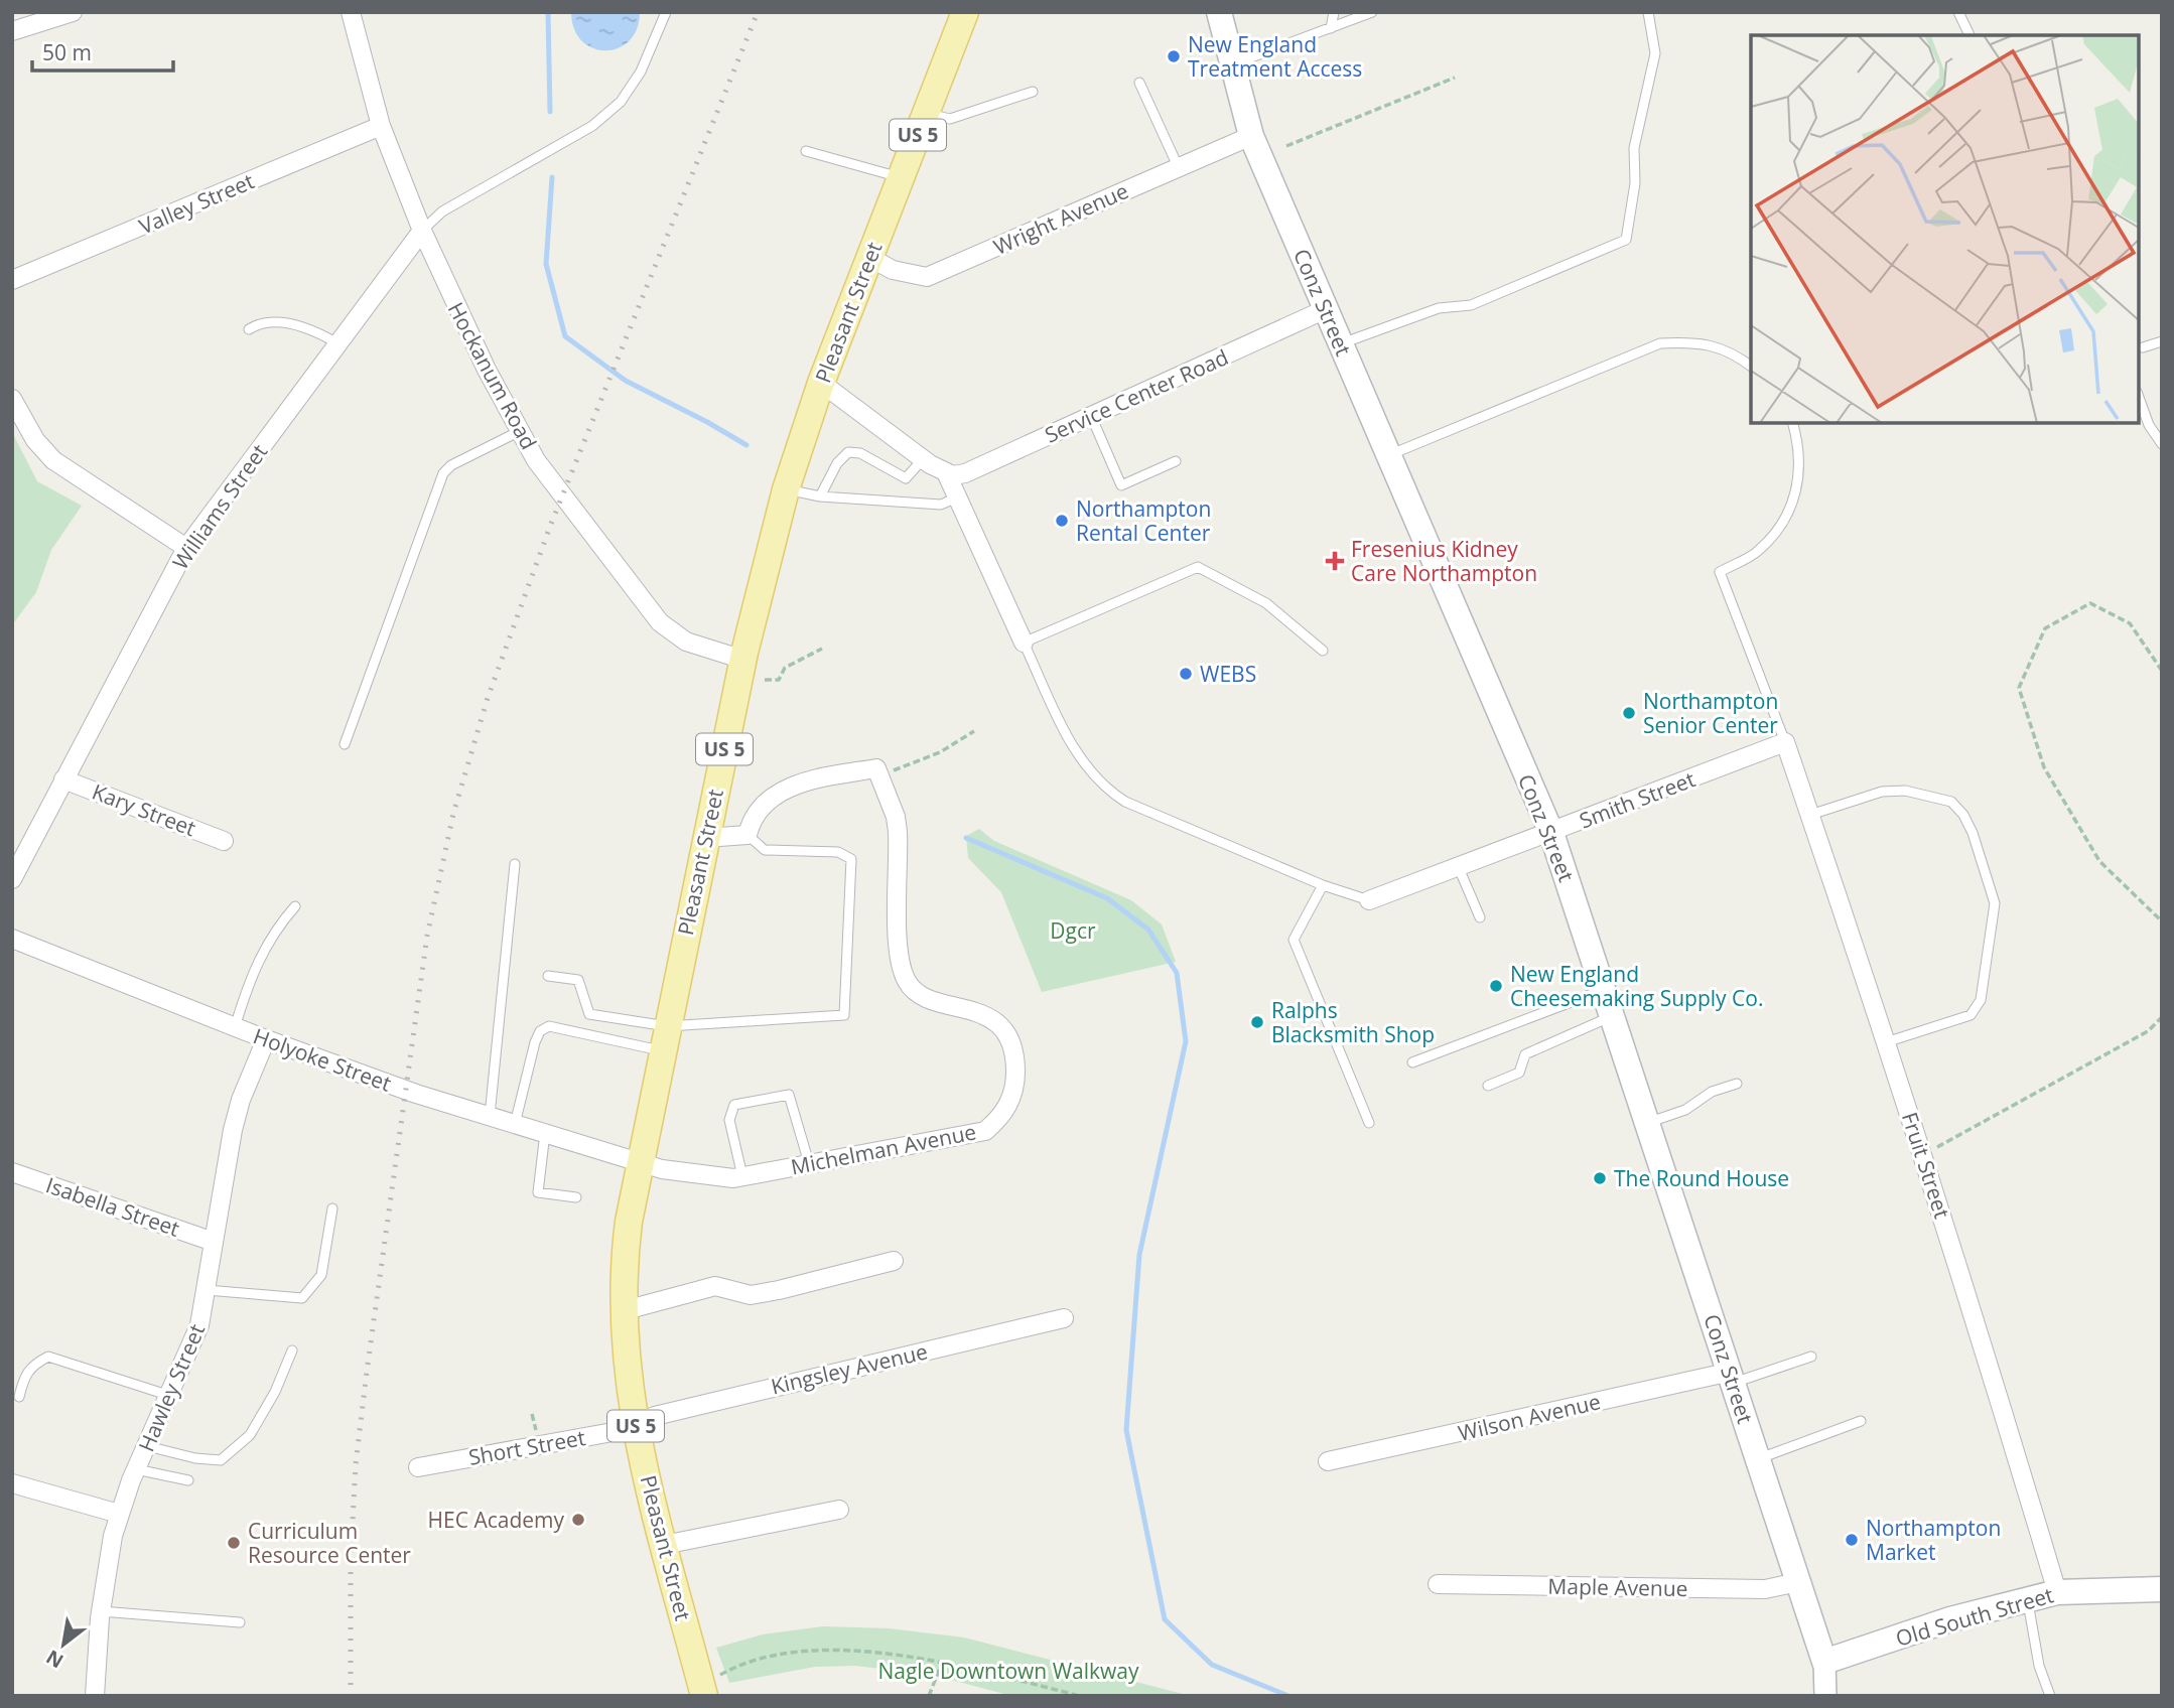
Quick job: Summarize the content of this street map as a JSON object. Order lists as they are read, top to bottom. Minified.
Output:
{"streets":{"main road":["US 5","Conz Street","Pleasant Street","Old South Street"],"street":["Valley Street","Wright Avenue","Hockanum Road","Service Center Road","Williams Street","Smith Street","Kary Street","Holyoke Street","Michelman Avenue","Fruit Street","Isabella Street","Kingsley Avenue","Hawley Street","Wilson Avenue","Short Street","Maple Avenue"]},"crossings":[["Valley Street","Hockanum Road"],["Wright Avenue","Conz Street"],["Wright Avenue","Pleasant Street"],["Conz Street","Service Center Road"],["Conz Street","Smith Street"],["Conz Street","Wilson Avenue"],["Conz Street","Maple Avenue"],["Conz Street","Old South Street"],["Pleasant Street","Hockanum Road"],["Pleasant Street","Holyoke Street"],["Pleasant Street","Michelman Avenue"],["Pleasant Street","Kingsley Avenue"],["Pleasant Street","Short Street"],["Hockanum Road","Williams Street"],["Williams Street","Kary Street"],["Smith Street","Fruit Street"],["Holyoke Street","Michelman Avenue"],["Holyoke Street","Hawley Street"],["Fruit Street","Old South Street"],["Isabella Street","Hawley Street"],["Kingsley Avenue","Short Street"]],"parks":["Dgcr","Nagle Downtown Walkway"],"places":{"other":["New England Treatment Access","Northampton Rental Center","WEBS","Northampton Senior Center","New England Cheesemaking Supply Co.","Ralphs Blacksmith Shop","The Round House","HEC Academy","Northampton Market","Curriculum Resource Center"],"health":["Fresenius Kidney Care Northampton"]},"scale_bar":"50 m","north":"bottom left"}
